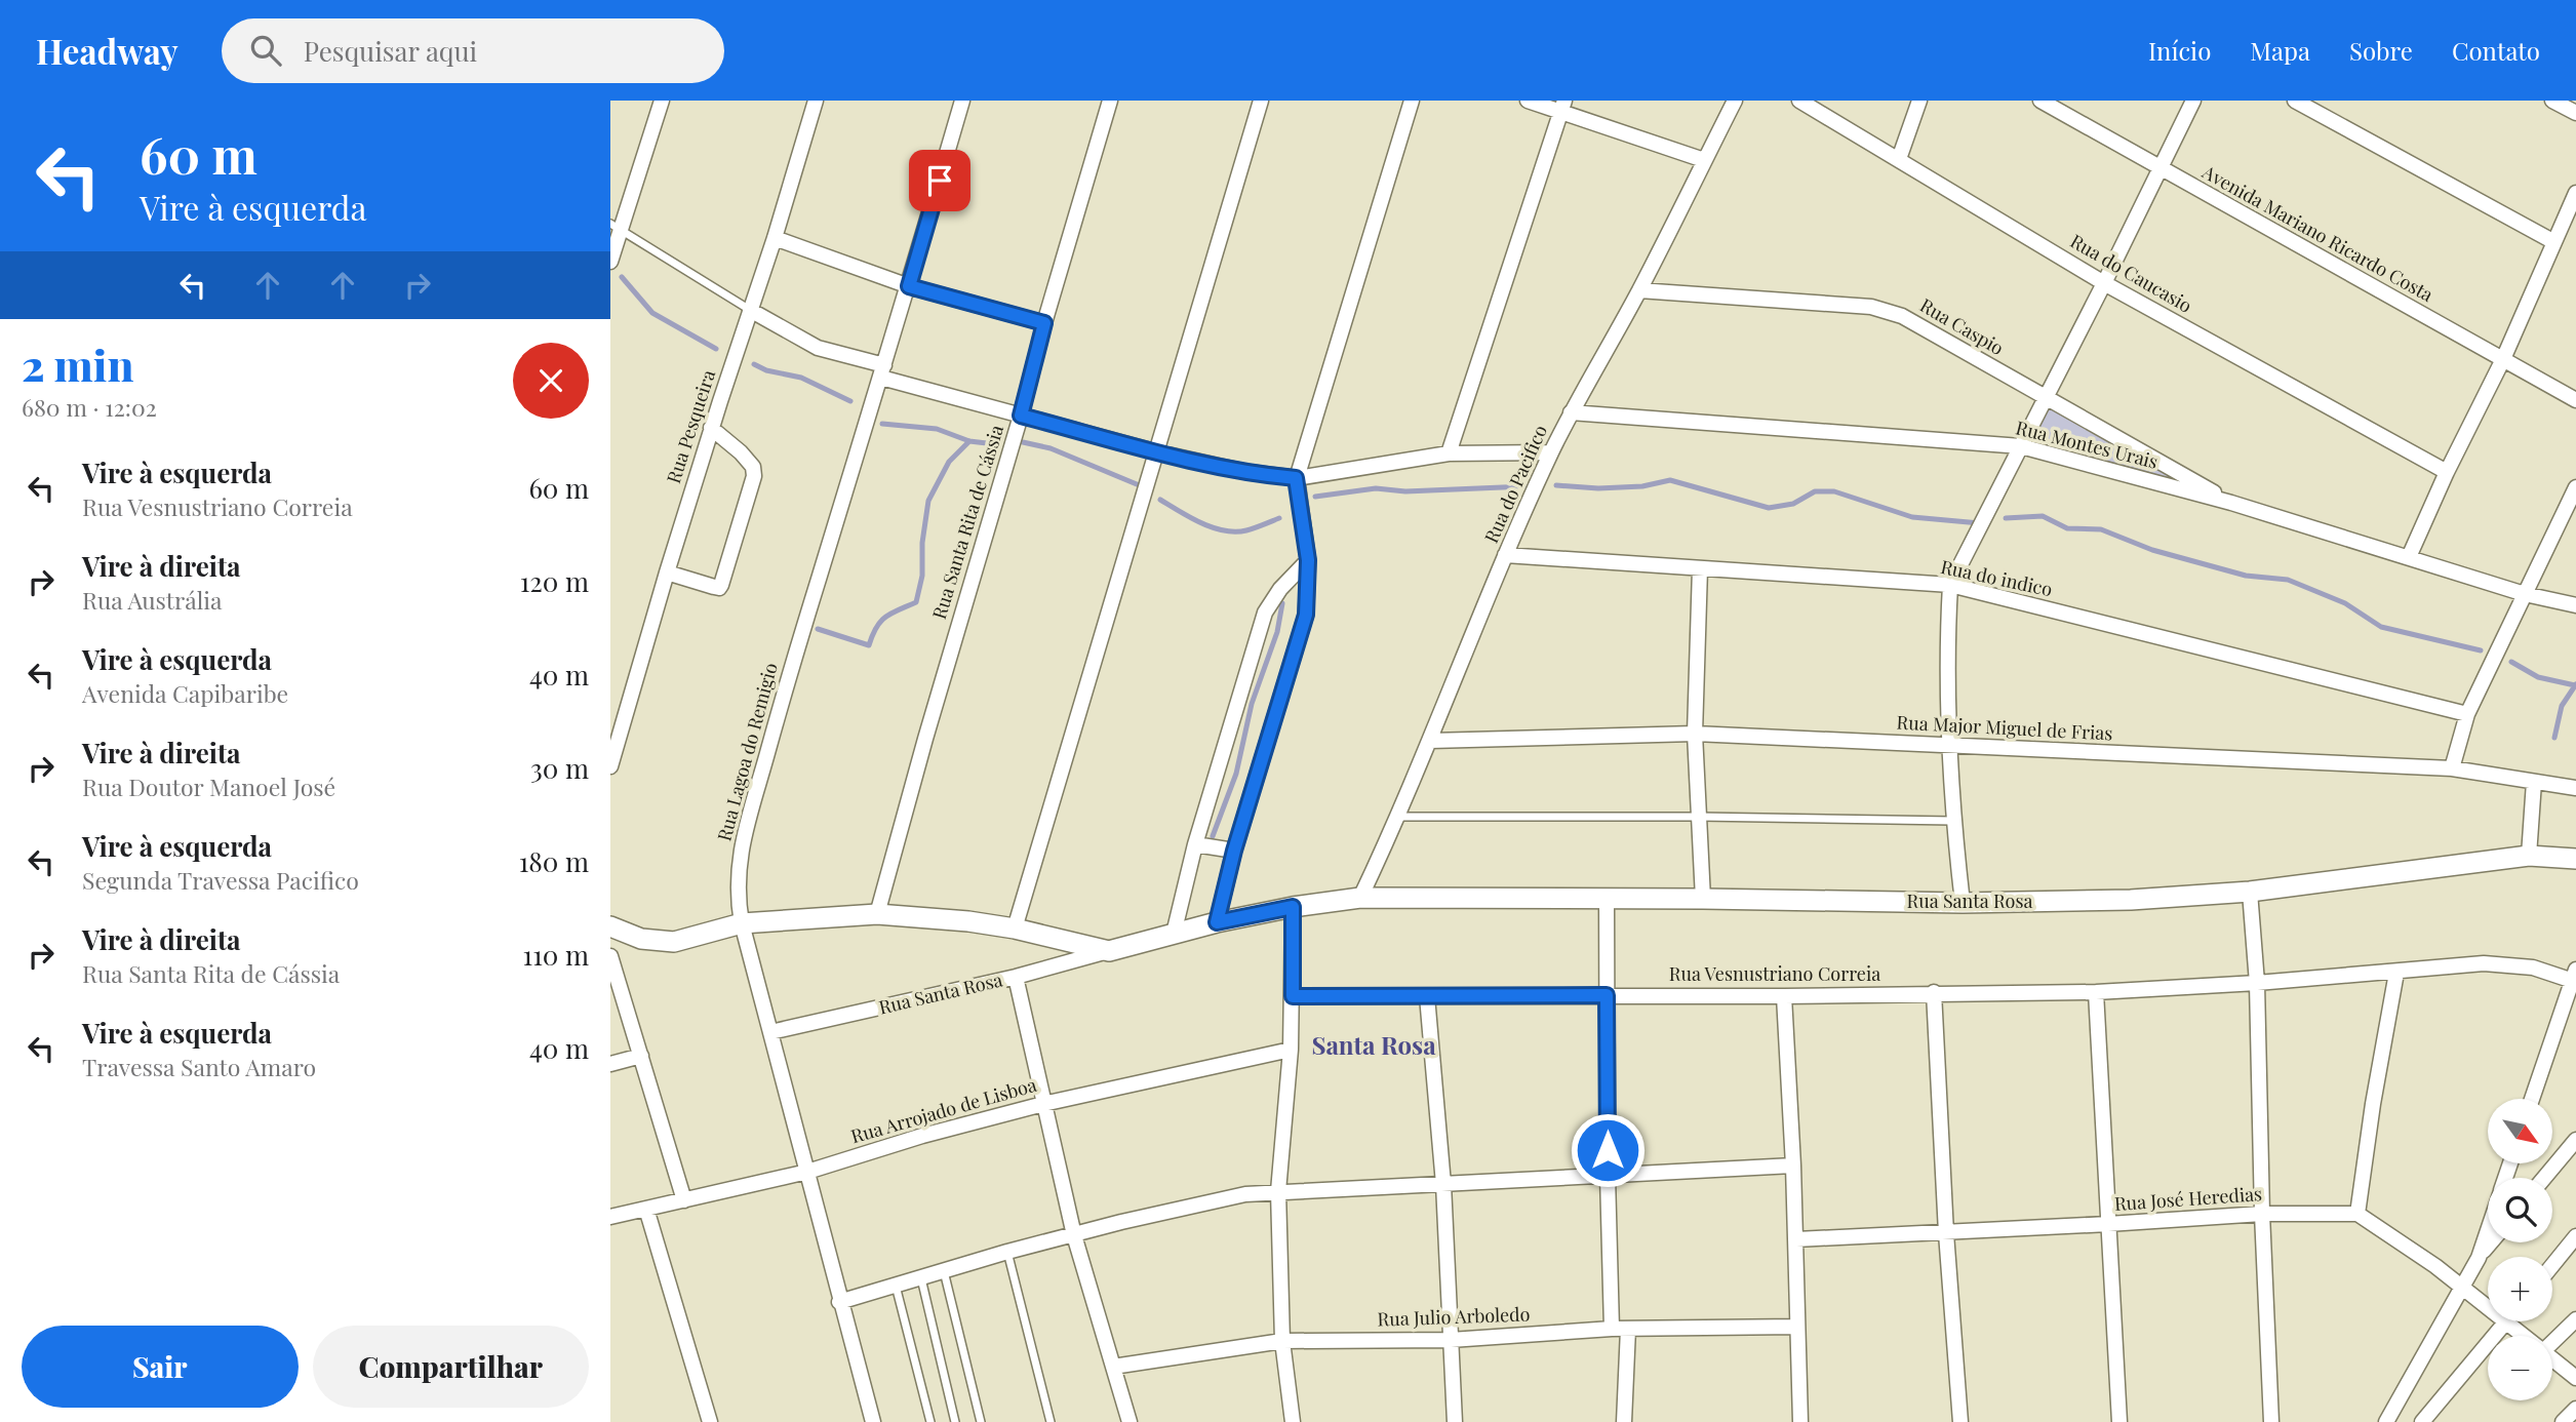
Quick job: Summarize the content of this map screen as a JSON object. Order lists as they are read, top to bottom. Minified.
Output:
{"streets":{"street":["Avenida Mariano Ricardo Costa","Rua do Caucasio","Rua Caspio","Rua Pesqueira","Rua Montes Urais","Rua do Pacifico","Rua Santa Rita de Cássia","Rua do indico","Rua Major Miguel de Frias","Rua Lagoa do Remigio","Rua Santa Rosa","Rua Vesnustriano Correia","Rua Arrojado de Lisboa","Rua José Heredias","Rua Julio Arboledo"]},"crossings":[["Rua Caspio","Rua Montes Urais"],["Rua Caspio","Rua do Pacifico"],["Rua Montes Urais","Rua do Pacifico"],["Rua do Pacifico","Rua do indico"],["Rua do Pacifico","Rua Major Miguel de Frias"],["Rua do Pacifico","Rua Santa Rosa"],["Rua Lagoa do Remigio","Rua Santa Rosa"],["Rua Lagoa do Remigio","Rua Arrojado de Lisboa"]],"districts":["Santa Rosa"],"north":"bottom right","page":{"header":"Headway","search":"Pesquisar aqui","nav":["Início","Mapa","Sobre","Contato"],"turn":["60 m","Vire à esquerda"],"heading":["2 min","680 m · 12:02"],"list":[{"name":"Vire à esquerda","note":"Rua Vesnustriano Correia","value":"60 m"},{"name":"Vire à direita","note":"Rua Austrália","value":"120 m"},{"name":"Vire à esquerda","note":"Avenida Capibaribe","value":"40 m"},{"name":"Vire à direita","note":"Rua Doutor Manoel José","value":"30 m"},{"name":"Vire à esquerda","note":"Segunda Travessa Pacifico","value":"180 m"},{"name":"Vire à direita","note":"Rua Santa Rita de Cássia","value":"110 m"},{"name":"Vire à esquerda","note":"Travessa Santo Amaro","value":"40 m"}],"map_buttons":["+","−"],"buttons":["Sair","Compartilhar"]}}
